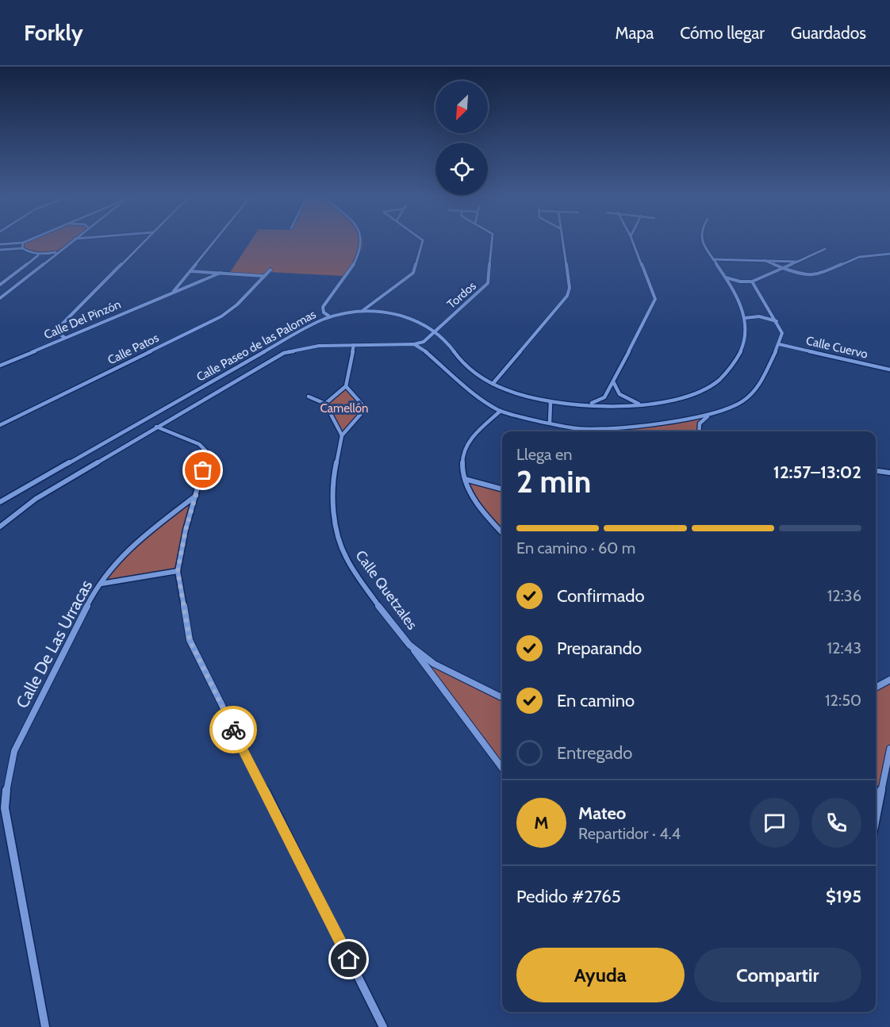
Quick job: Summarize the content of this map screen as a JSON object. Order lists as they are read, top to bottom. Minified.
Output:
{"streets":{"street":["Tordos","Calle Del Pinzón","Calle Paseo de las Palomas","Calle Cuervo","Calle Patos","Calle Quetzales","Calle De Las Urracas"]},"crossings":[["Tordos","Calle Paseo de las Palomas"]],"parks":["Camellón"],"north":"bottom left","page":{"header":"Forkly","nav":["Mapa","Cómo llegar","Guardados"],"heading":["2 min","Llega en","12:57–13:02"],"panel":["Mateo","Repartidor · 4.4","Pedido #2765","$195"],"bar":"En camino · 60 m","list":[["Confirmado","12:36"],["Preparando","12:43"],["En camino","12:50"],"Entregado"],"round":"M","buttons":["Ayuda","Compartir"]}}
